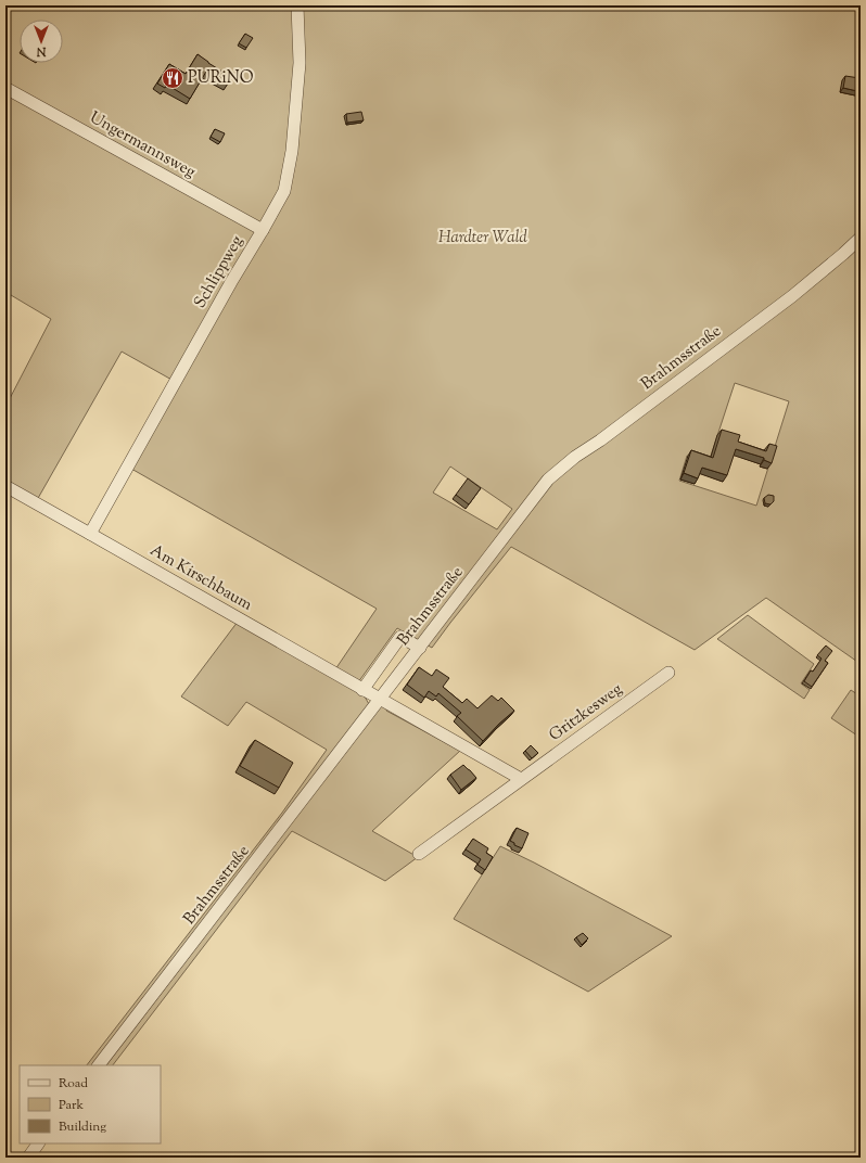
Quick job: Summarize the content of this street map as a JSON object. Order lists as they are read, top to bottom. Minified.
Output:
{"streets":{"street":["Ungermannsweg","Schlippweg","Brahmsstraße","Am Kirschbaum","Gritzkesweg"]},"crossings":[["Ungermannsweg","Schlippweg"],["Schlippweg","Am Kirschbaum"],["Brahmsstraße","Am Kirschbaum"]],"parks":["Hardter Wald"],"places":{"restaurant":["PURiNO"]},"legend":["Road","Park","Building"],"north":"bottom"}
